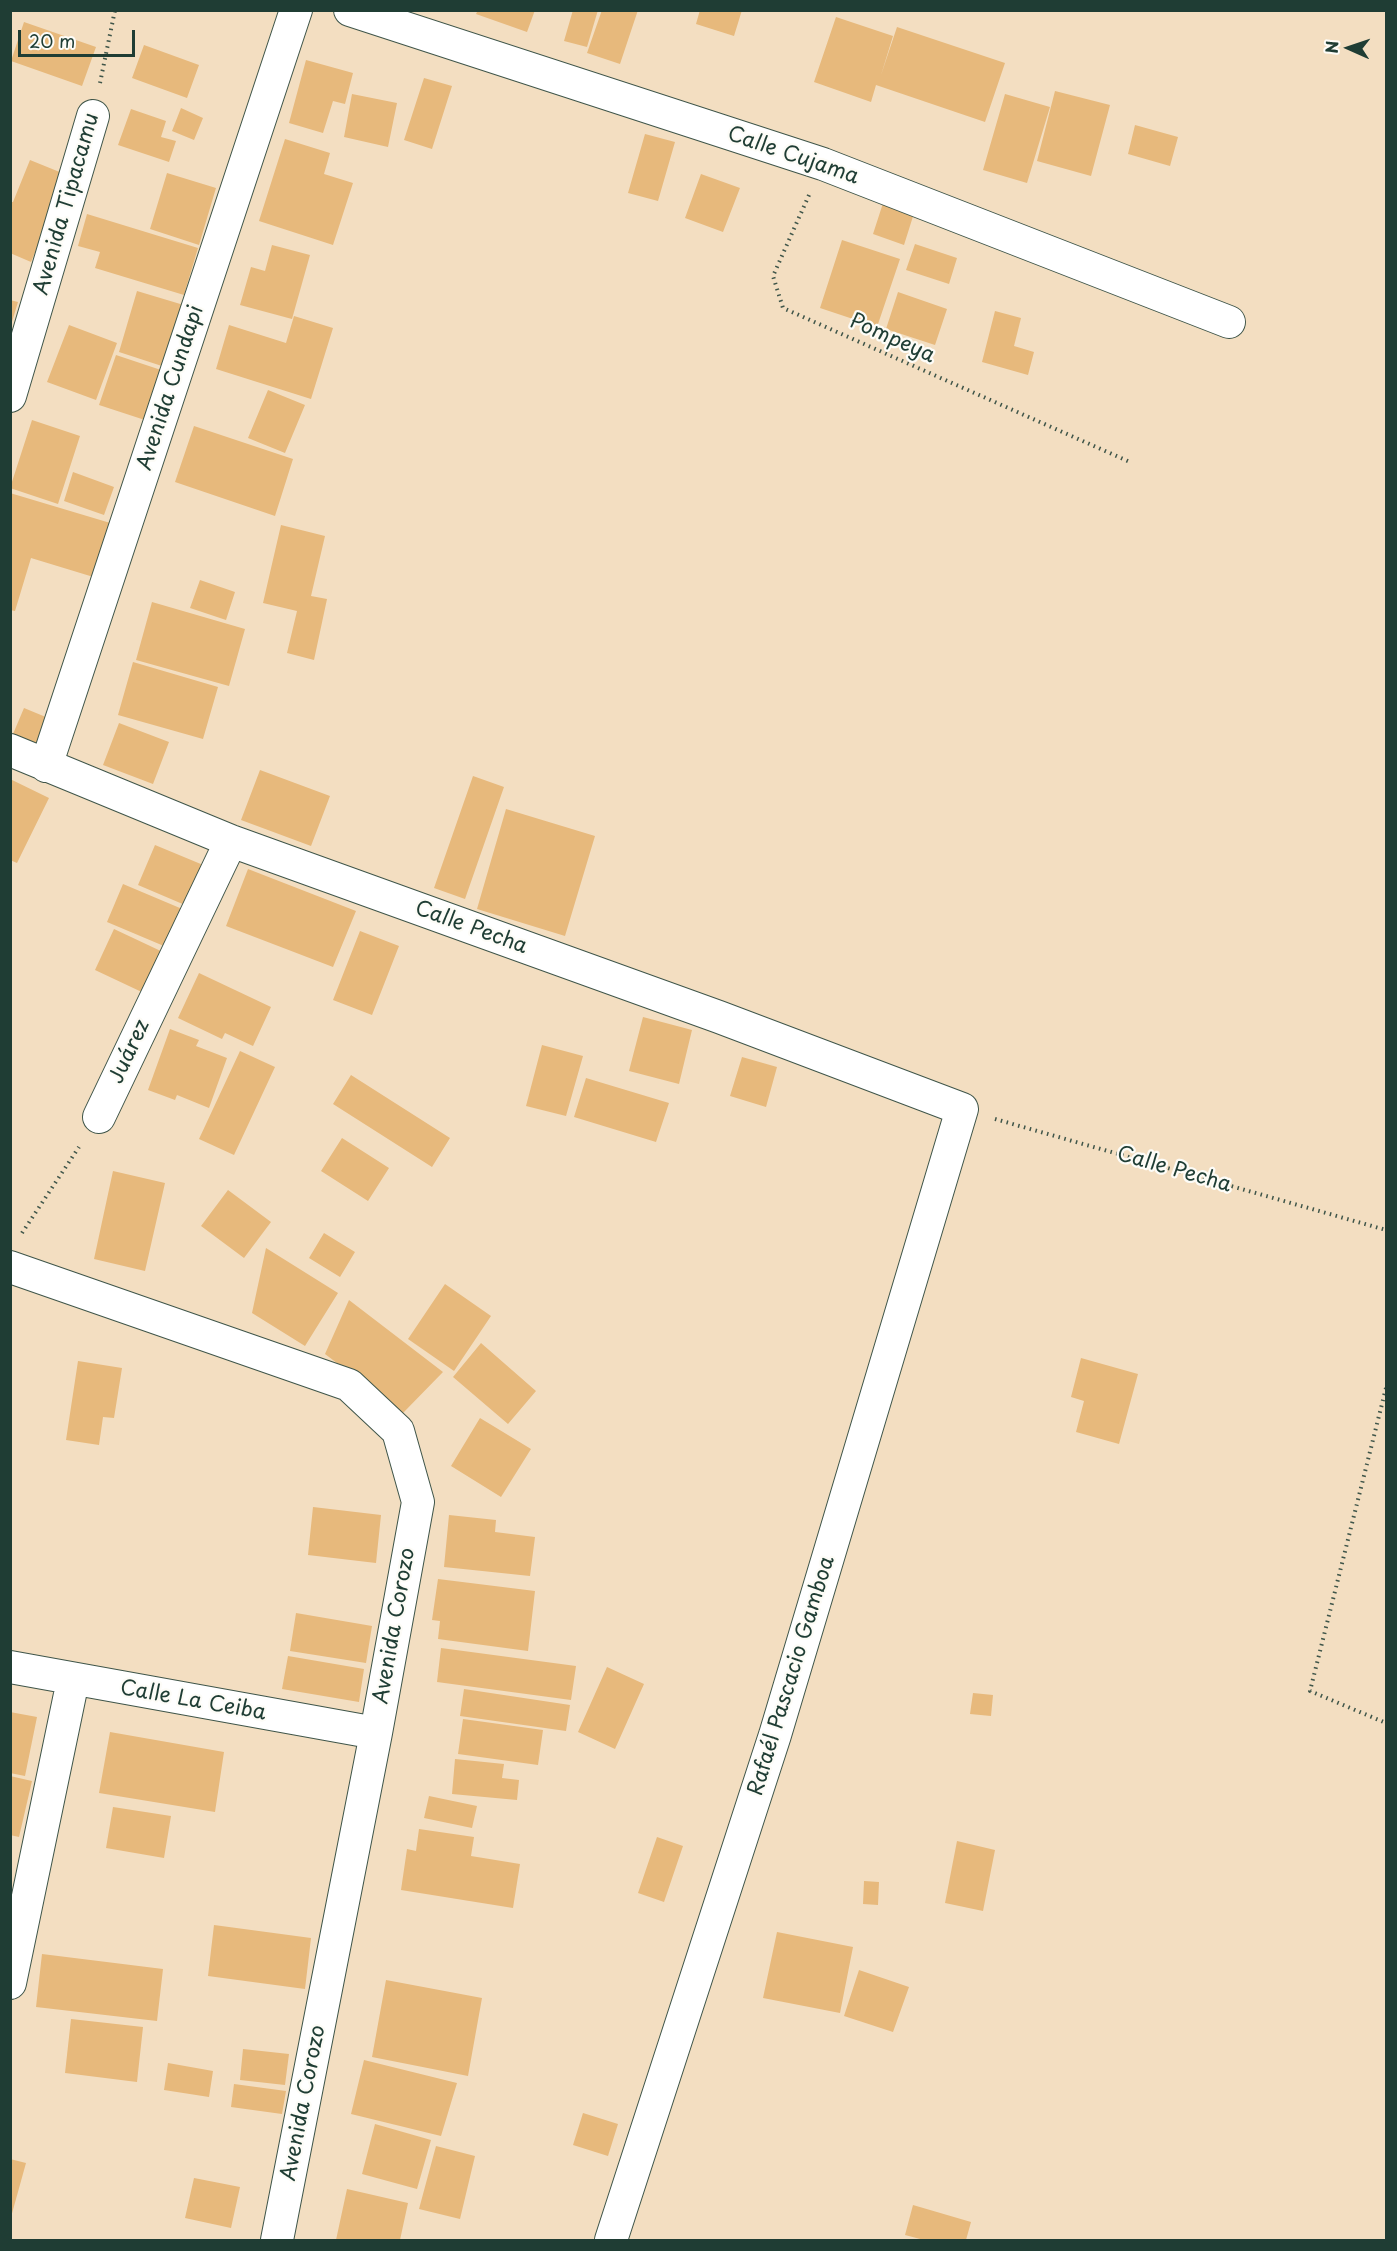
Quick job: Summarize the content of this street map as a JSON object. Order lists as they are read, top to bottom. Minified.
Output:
{"streets":{"street":["Calle Cujama","Avenida Tipacamu","Avenida Cundapi","Calle Pecha","Juárez","Avenida Corozo","Rafaél Pascacio Gamboa","Calle La Ceiba"],"path":["Pompeya"]},"crossings":[["Calle Cujama","Pompeya"],["Avenida Cundapi","Calle Pecha"],["Calle Pecha","Juárez"],["Calle Pecha","Rafaél Pascacio Gamboa"],["Avenida Corozo","Calle La Ceiba"]],"scale_bar":"20 m","north":"left"}
